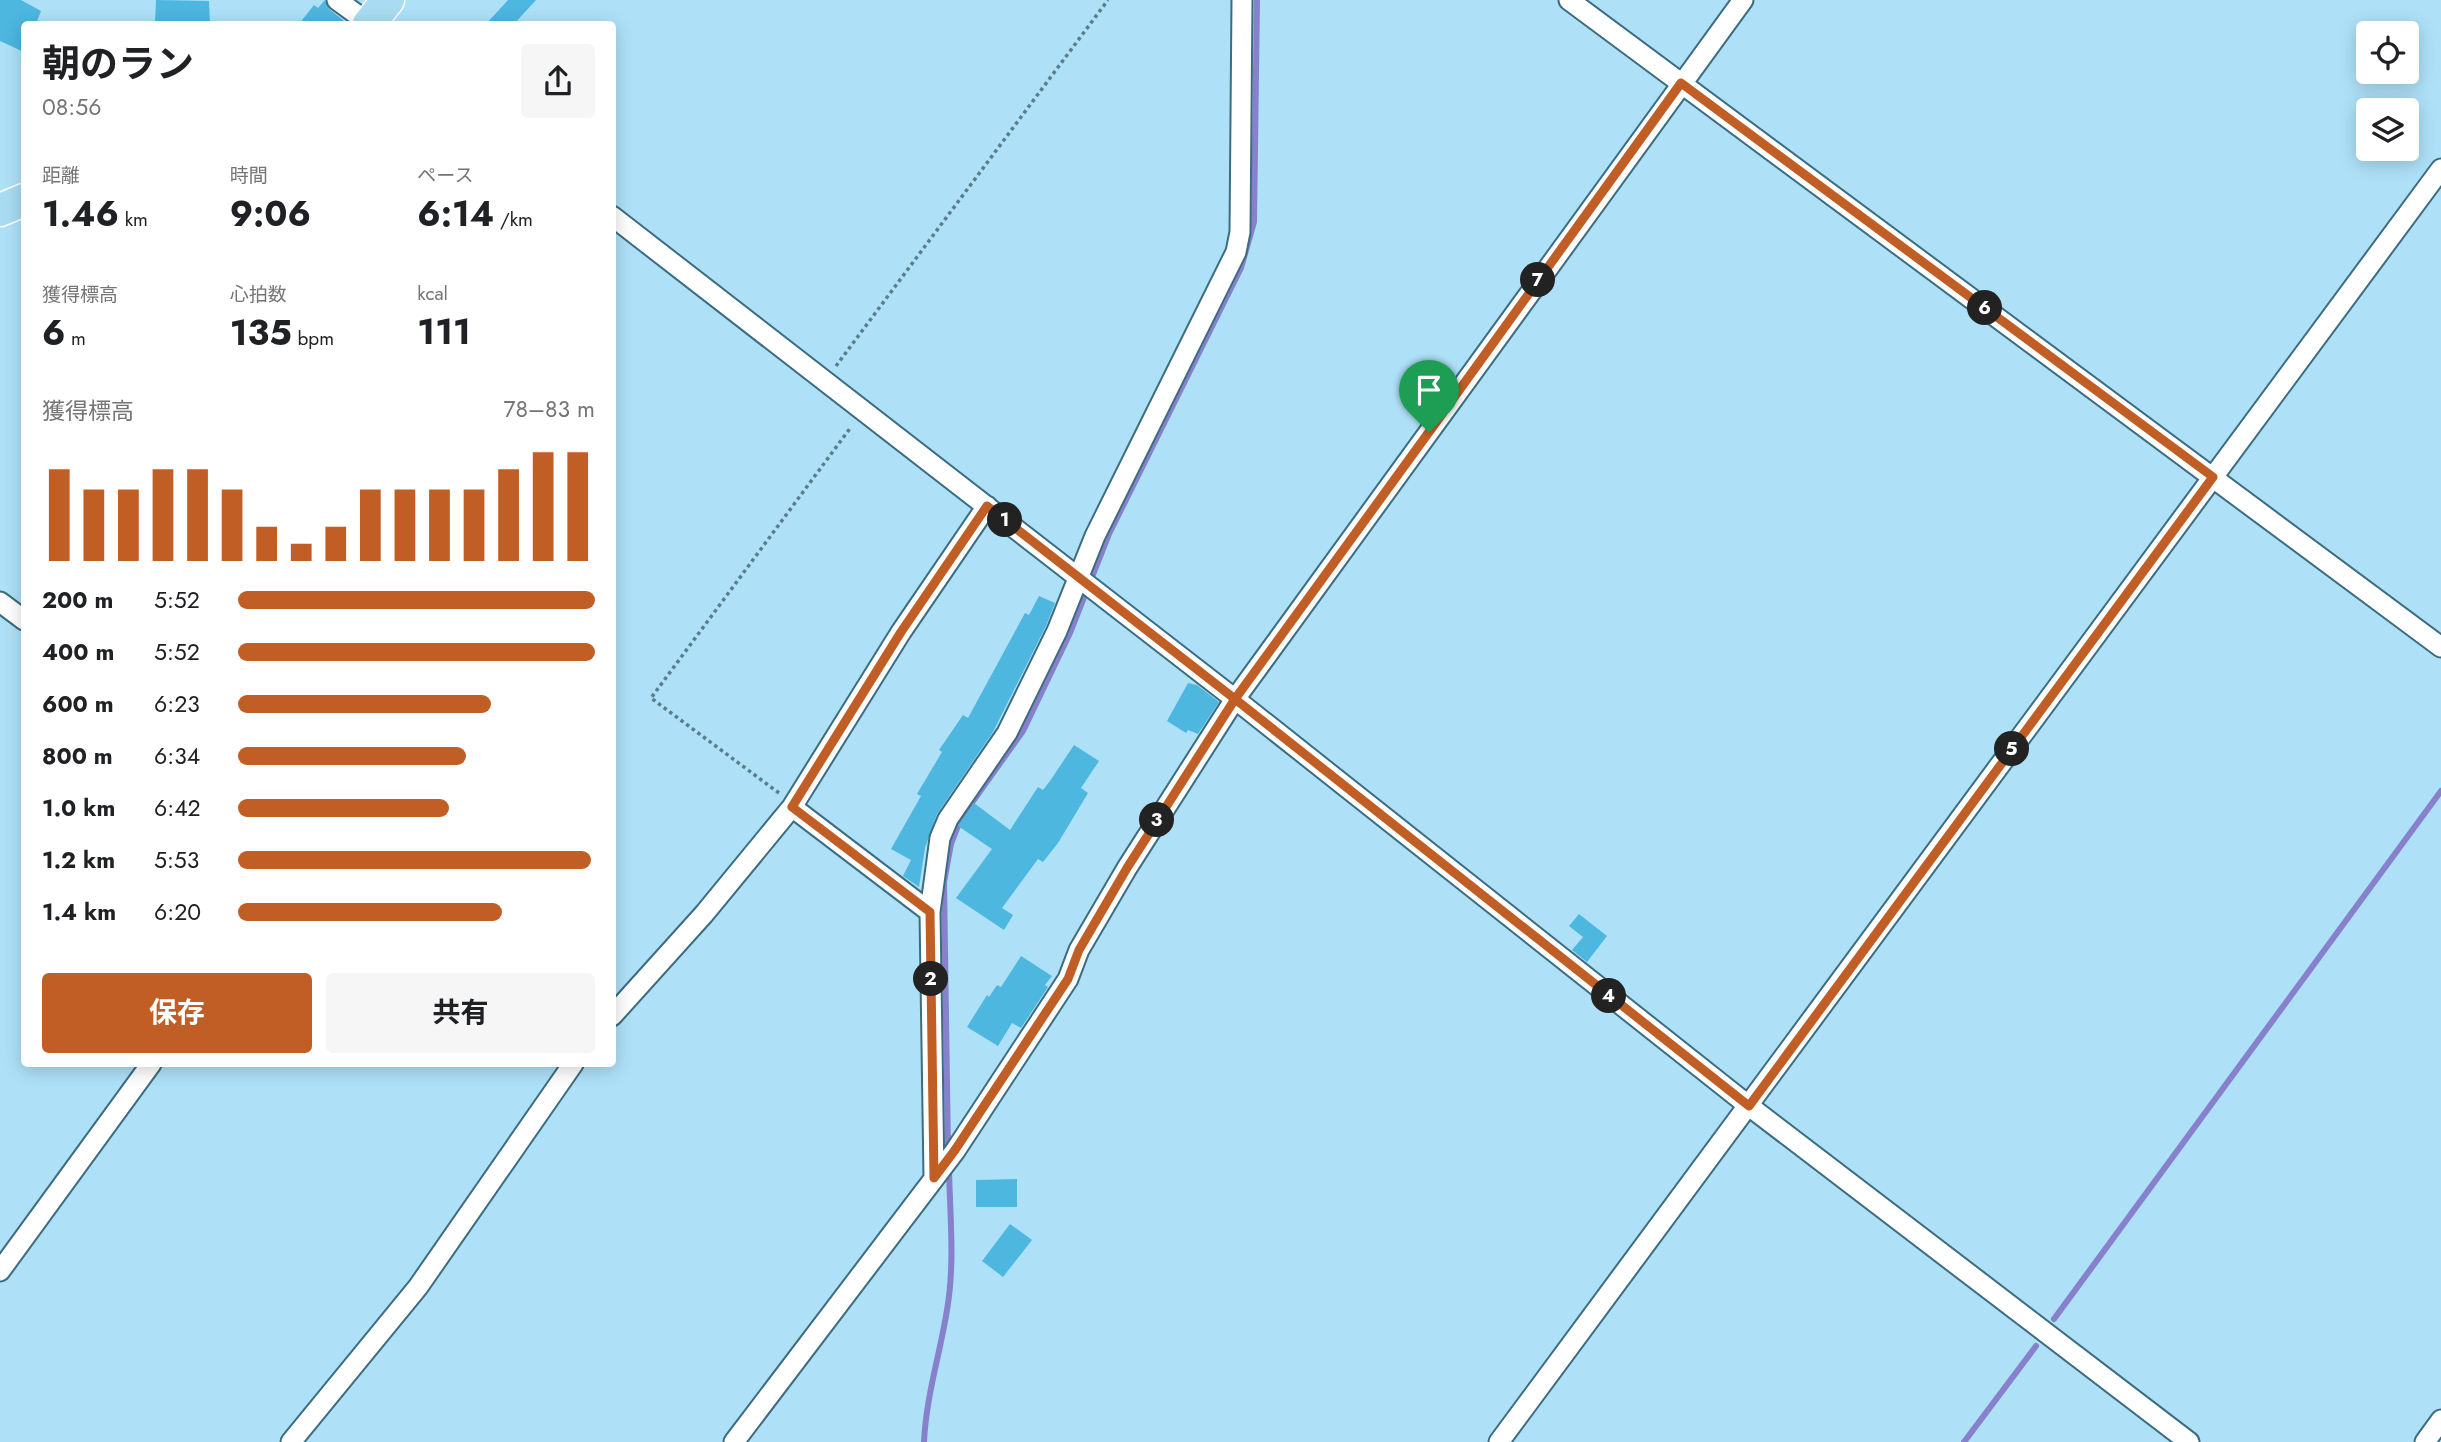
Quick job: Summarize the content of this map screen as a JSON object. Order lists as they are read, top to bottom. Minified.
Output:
{"page":{"heading":["朝のラン","08:56"],"stats":[["距離","1.46 km"],["時間","9:06"],["ペース","6:14 /km"],["獲得標高","6 m"],["心拍数","135 bpm"],["kcal","111"]],"pins":["7","6","1","5","3","2","4"],"chart":["獲得標高","78–83 m"],"list":[{"name":"200 m","note":"5:52"},{"name":"400 m","note":"5:52"},{"name":"600 m","note":"6:23"},{"name":"800 m","note":"6:34"},{"name":"1.0 km","note":"6:42"},{"name":"1.2 km","note":"5:53"},{"name":"1.4 km","note":"6:20"}],"buttons":["保存","共有"]}}
